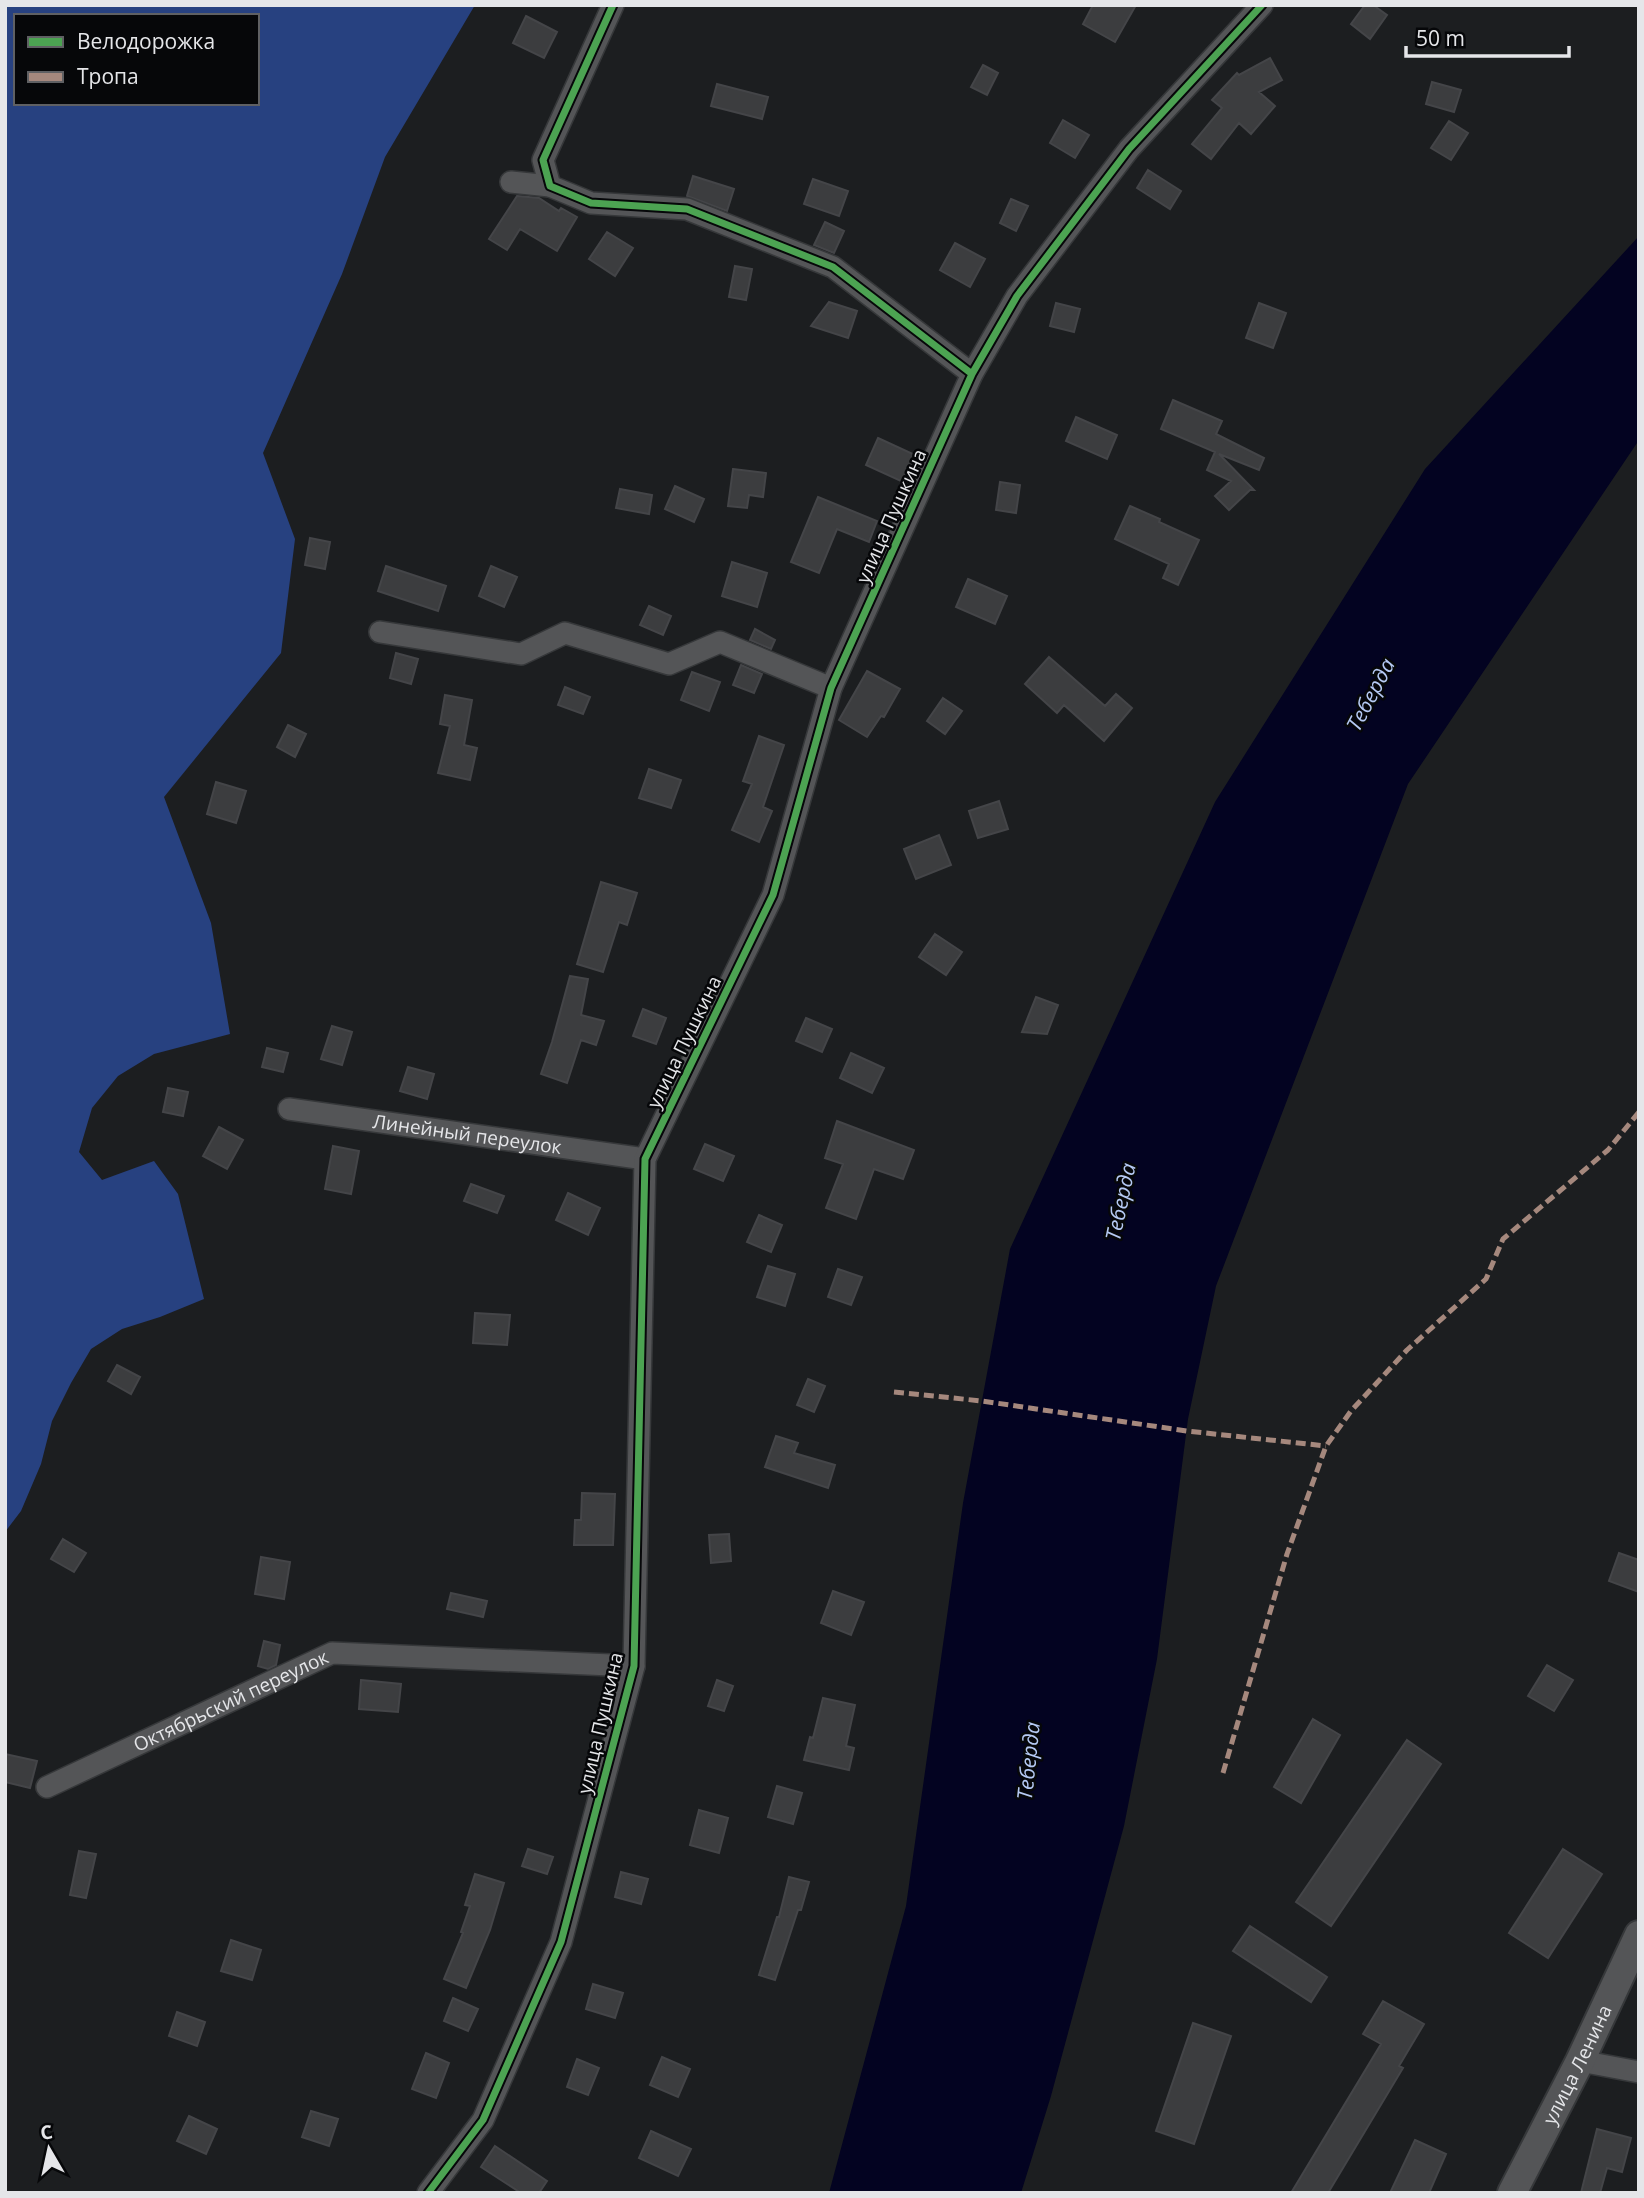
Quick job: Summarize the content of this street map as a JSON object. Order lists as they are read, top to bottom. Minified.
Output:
{"streets":{"main road":["улица Ленина"],"street":["улица Пушкина","Линейный переулок","Октябрьский переулок"]},"crossings":[["улица Пушкина","Линейный переулок"],["улица Пушкина","Октябрьский переулок"]],"water":["Теберда"],"legend":["Велодорожка","Тропа"],"scale_bar":"50 m","north":"top"}
